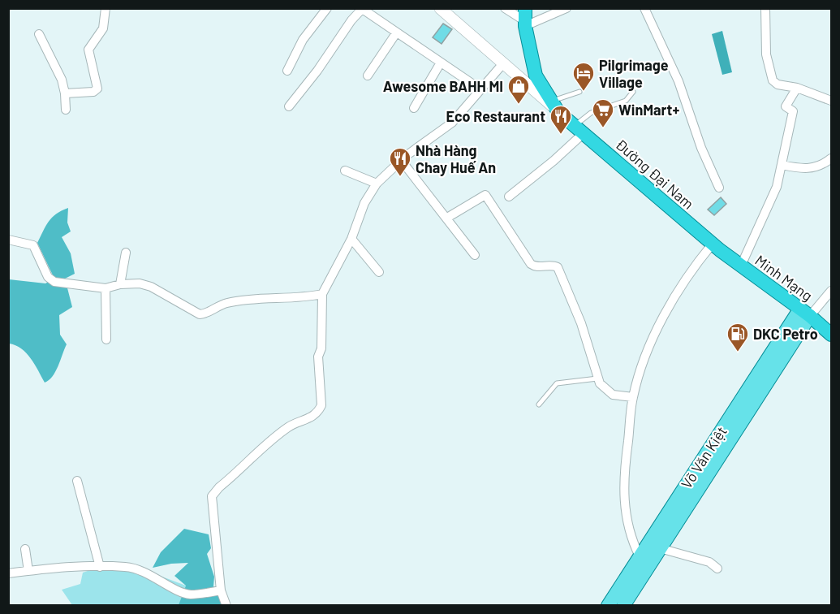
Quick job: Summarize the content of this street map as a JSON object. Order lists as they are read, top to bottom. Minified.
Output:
{"streets":{"highway":["Đường Đại Nam","Minh Mạng"],"main road":["Võ Văn Kiệt"]},"crossings":[["Đường Đại Nam","Minh Mạng"],["Minh Mạng","Võ Văn Kiệt"]],"places":{"hotel":["Pilgrimage Village"],"shop":["Awesome BAHH MI"],"supermarket":["WinMart+"],"restaurant":["Eco Restaurant","Nhà Hàng Chay Huế An"],"fuel station":["DKC Petro"]}}
